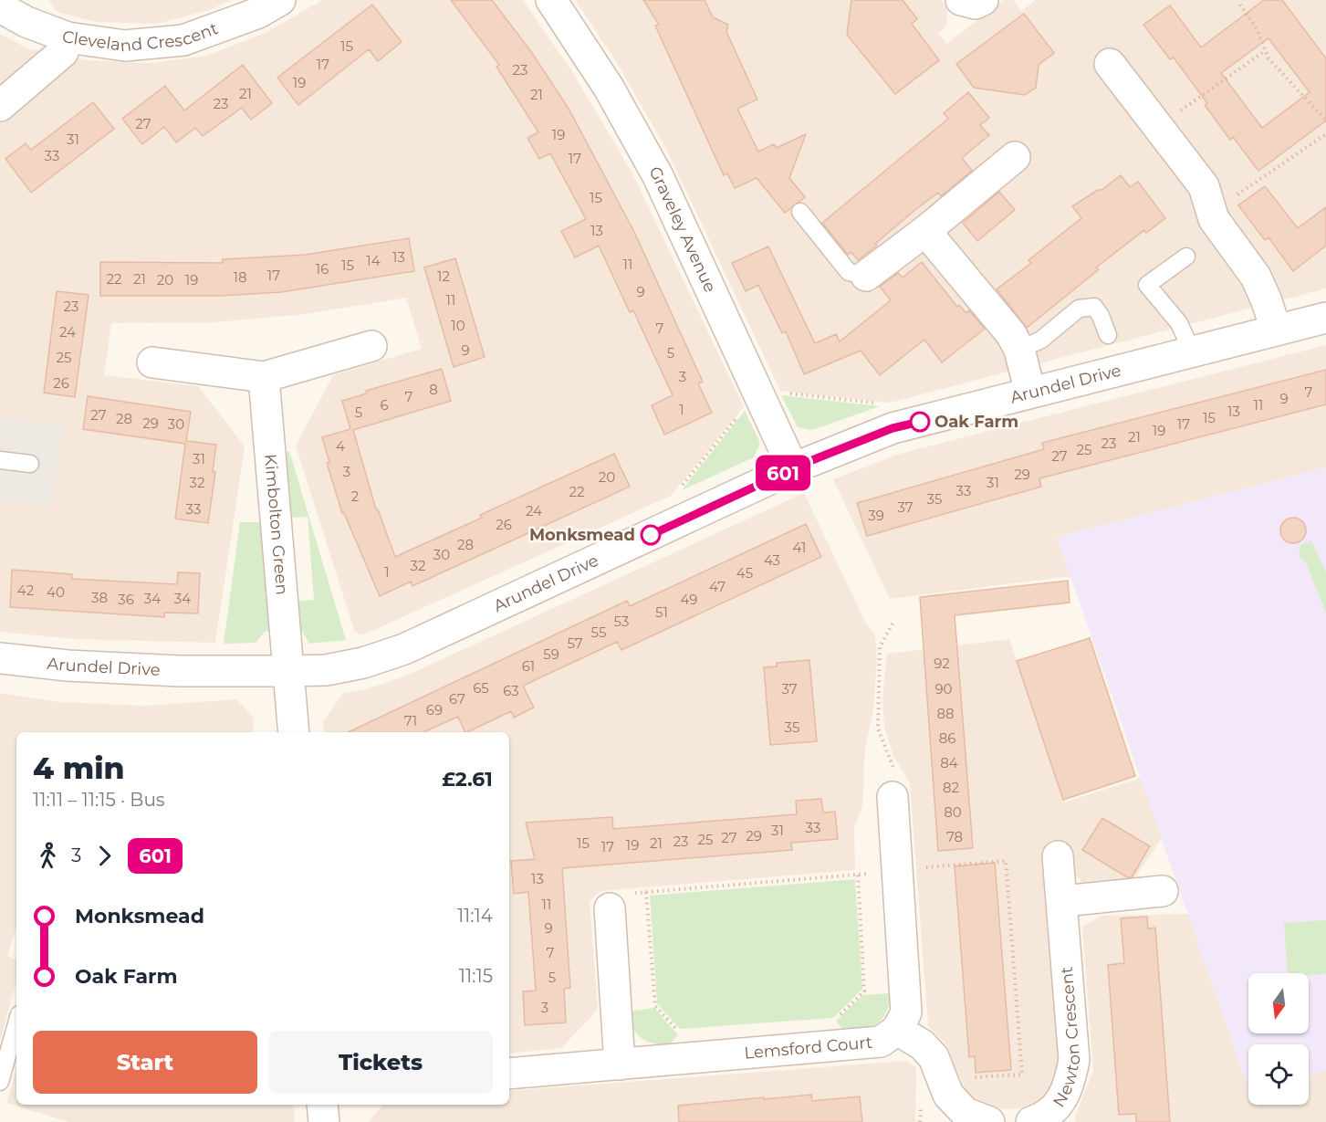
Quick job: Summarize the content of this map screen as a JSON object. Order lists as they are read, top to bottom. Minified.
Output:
{"streets":{"street":["Cleveland Crescent","Graveley Avenue","Arundel Drive","Kimbolton Green","Newton Crescent","Lemsford Court"]},"crossings":[["Graveley Avenue","Arundel Drive"],["Arundel Drive","Kimbolton Green"]],"places":["Oak Farm","Monksmead"],"lines":["bus line 601"],"house_numbers":["15","17","23","19","21","21","23","27","19","31","33","17","15","13","13","14","11","15","16","17","12","18","22","21","20","19","9","11","23","10","7","24","9","5","25","3","26","8","7","7","9","6","11","1","13","5","27","15","28","29","30","17","19","21","23","4","25","27","31","3","29","20","32","31","33","22","2","35","37","33","24","39","26","28","41","30","43","32","1","45","47","42","40","38","34","34","36","49","51","53","55","57","59","92","61","65","37","90","63","67","69","88","71","35","86","84","82","80","33","31","29","78","27","25","23","15","21","19","17","13","11","9","7","5","3"],"north":"bottom","page":{"on_map":"601","heading":["4 min","11:11 – 11:15 · Bus","£2.61"],"legs":["3","601"],"list":[{"name":"Monksmead","value":"11:14"},{"name":"Oak Farm","value":"11:15"}],"buttons":["Start","Tickets"]}}
